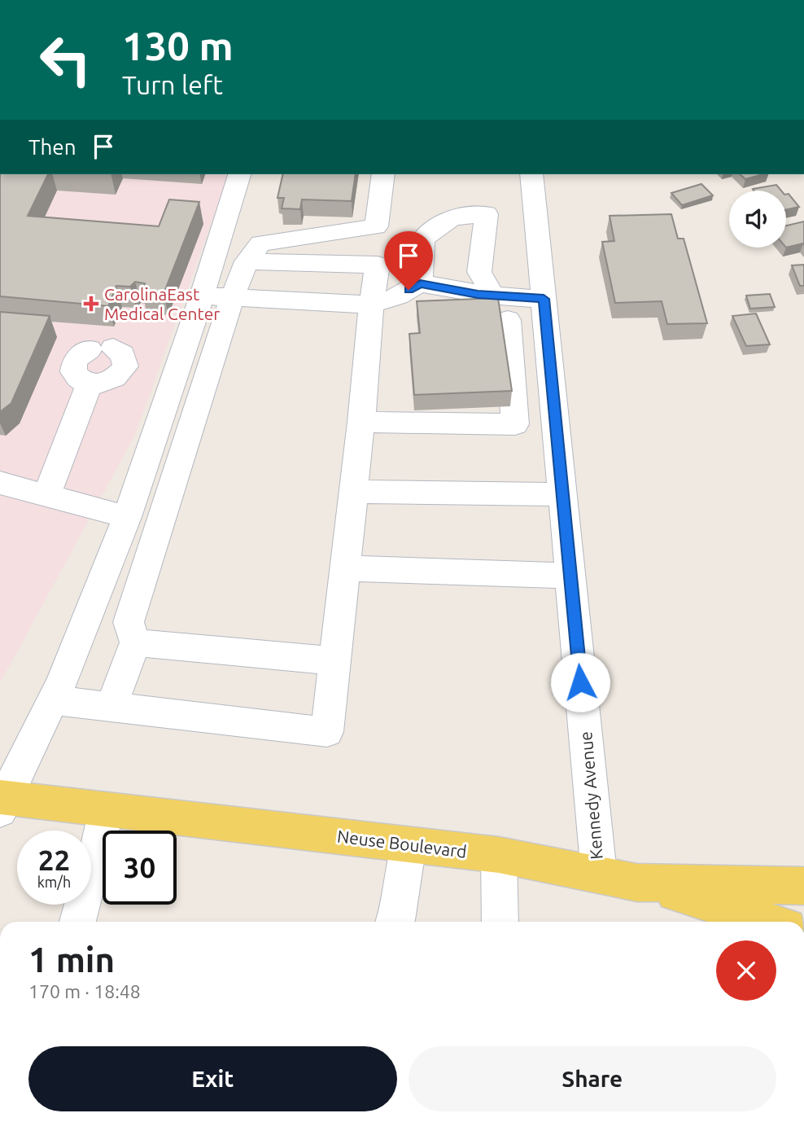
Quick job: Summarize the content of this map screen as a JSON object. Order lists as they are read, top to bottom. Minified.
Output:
{"streets":{"main road":["Neuse Boulevard"],"street":["Kennedy Avenue"]},"crossings":[["Kennedy Avenue","Neuse Boulevard"]],"places":{"health":["CarolinaEast Medical Center"]},"page":{"turn":["130 m","Turn left"],"then":"Then","speed":"22 km/h","limit":"30","heading":["1 min","170 m · 18:48"],"buttons":["Exit","Share"]}}
